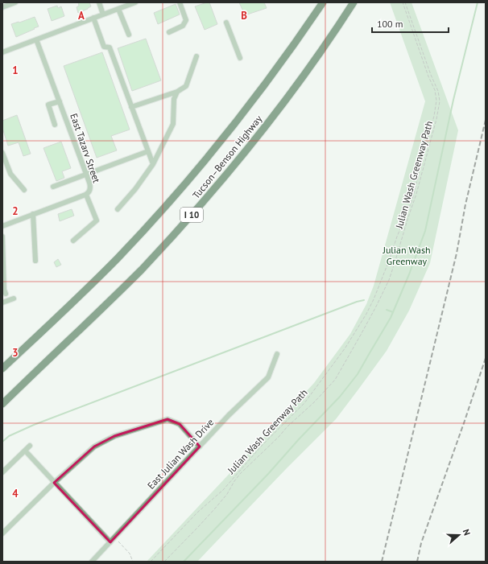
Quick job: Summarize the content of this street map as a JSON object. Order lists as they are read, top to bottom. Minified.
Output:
{"streets":{"highway":["Tucson–Benson Highway","I 10"],"street":["East Tazarv Street","East Julian Wash Drive"],"path":["Julian Wash Greenway Path"]},"parks":["Julian Wash Greenway"],"scale_bar":"100 m","north":"right","grid":{"columns":["A","B"],"rows":["1","2","3","4"]}}
